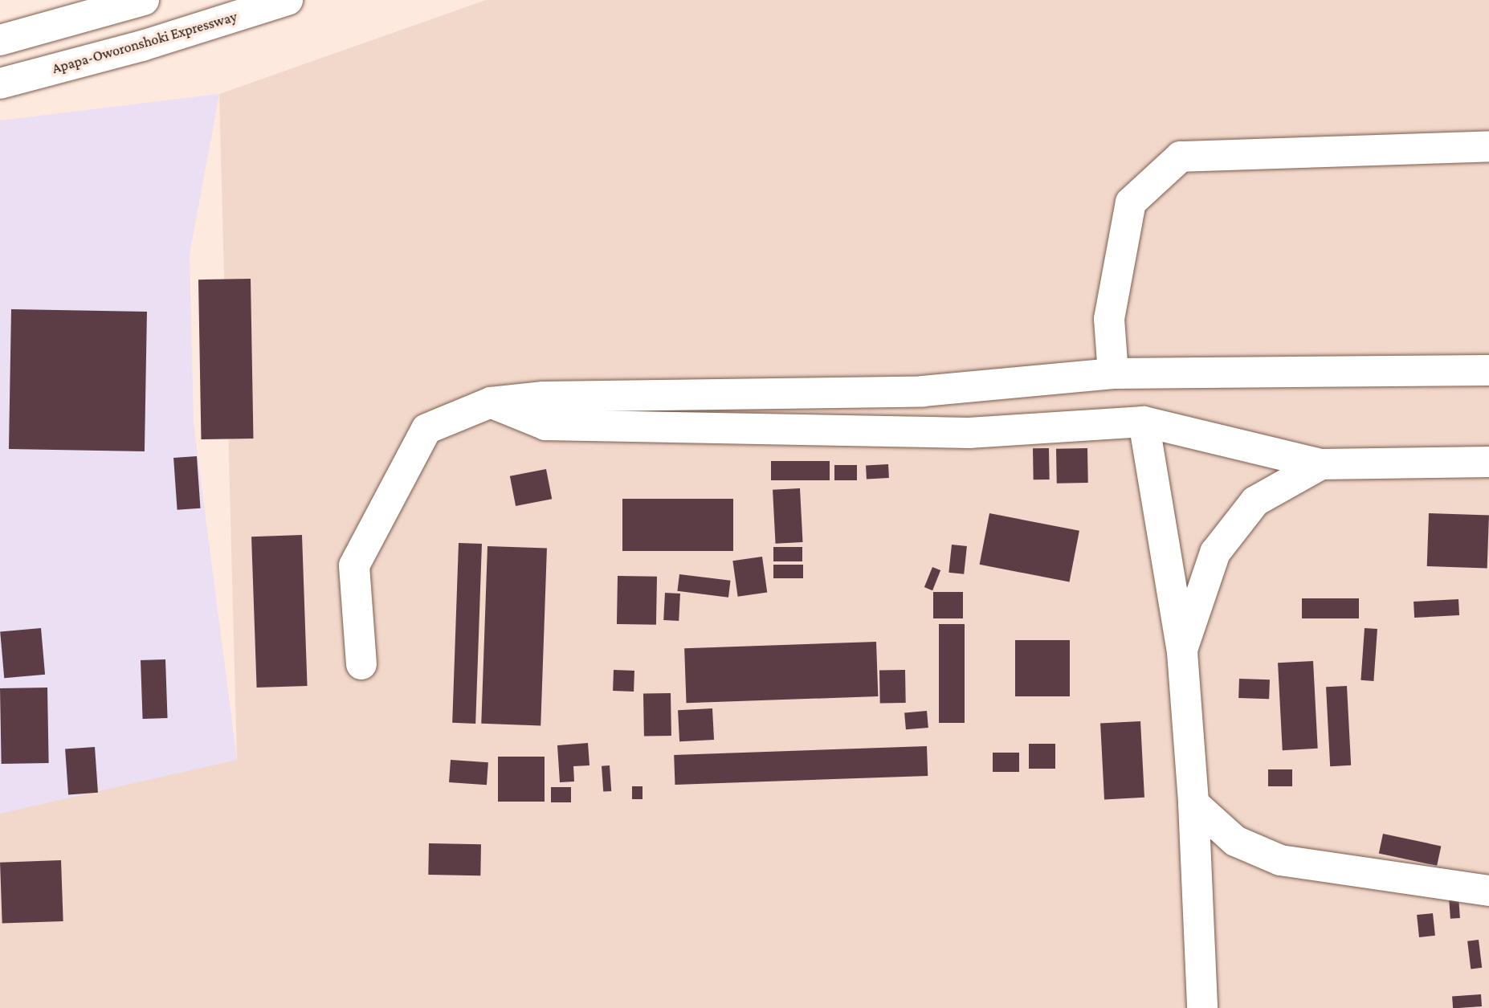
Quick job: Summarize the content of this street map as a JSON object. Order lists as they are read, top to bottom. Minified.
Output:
{"streets":{"main road":["Apapa-Oworonshoki Expressway"]}}
